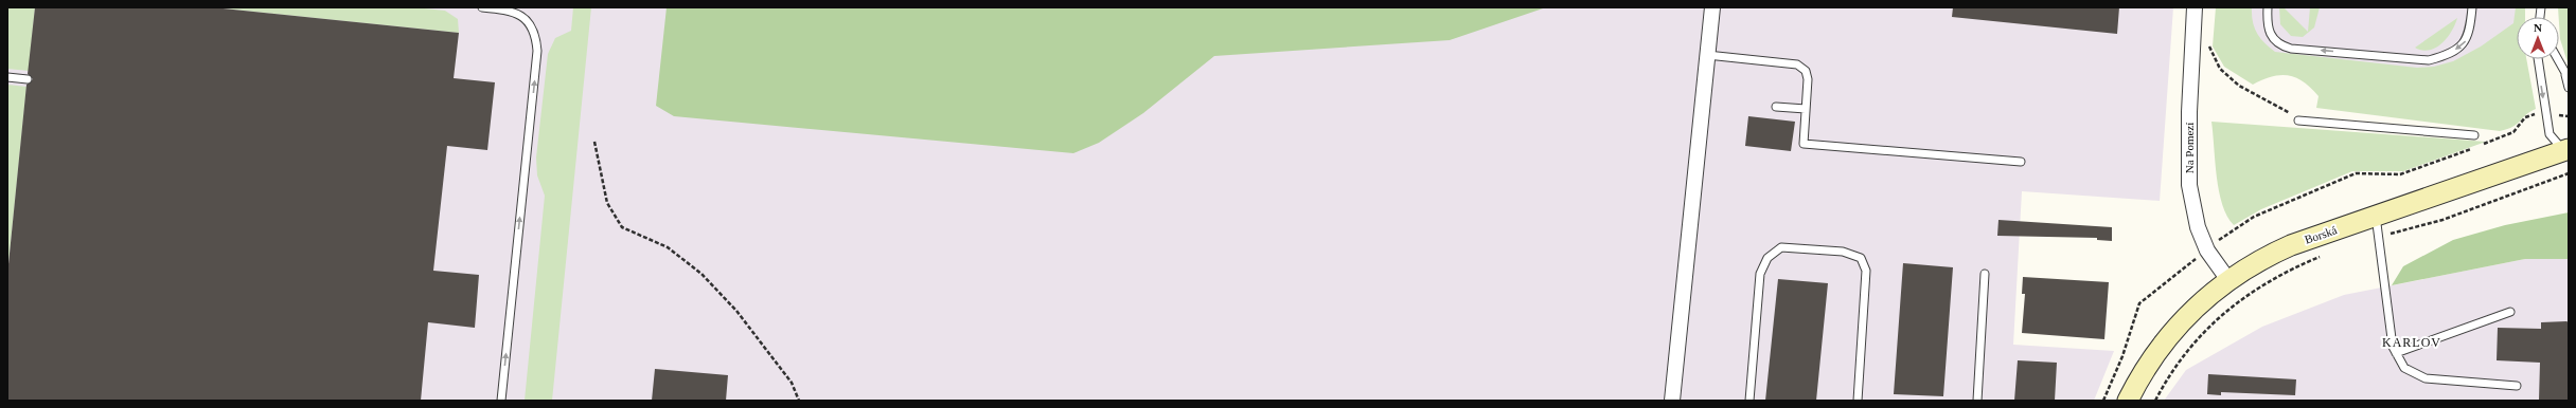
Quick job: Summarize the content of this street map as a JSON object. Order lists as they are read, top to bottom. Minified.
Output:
{"streets":{"street":["Na Pomezí","Borská"]},"crossings":[["Na Pomezí","Borská"]],"districts":["KARLOV"],"north":"top"}
